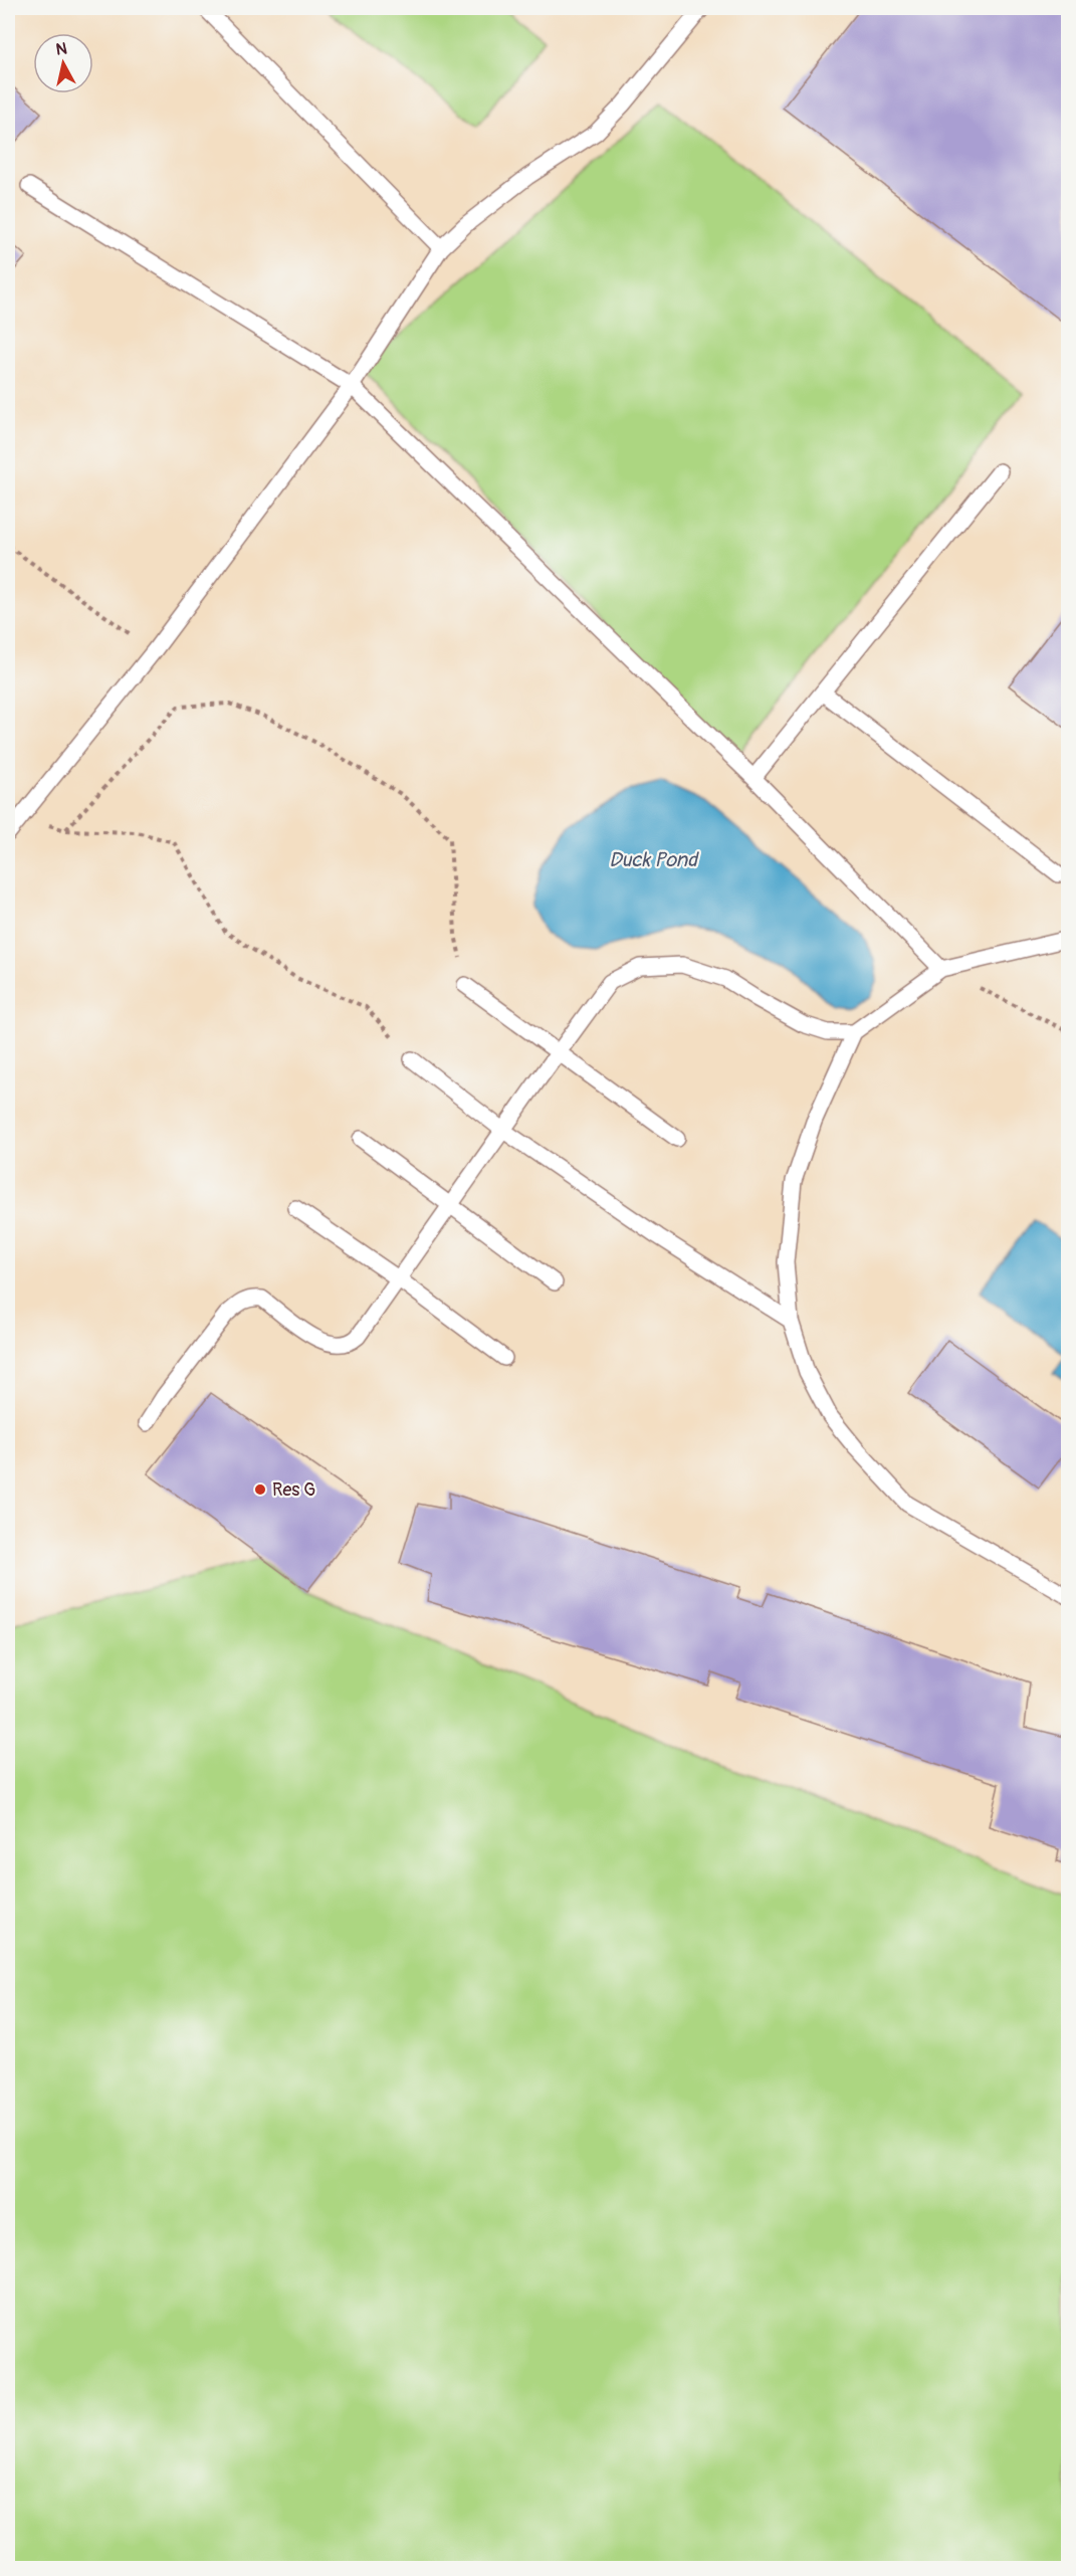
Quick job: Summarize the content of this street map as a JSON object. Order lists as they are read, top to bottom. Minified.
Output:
{"water":["Duck Pond"],"places":["Res G"],"north":"top"}
